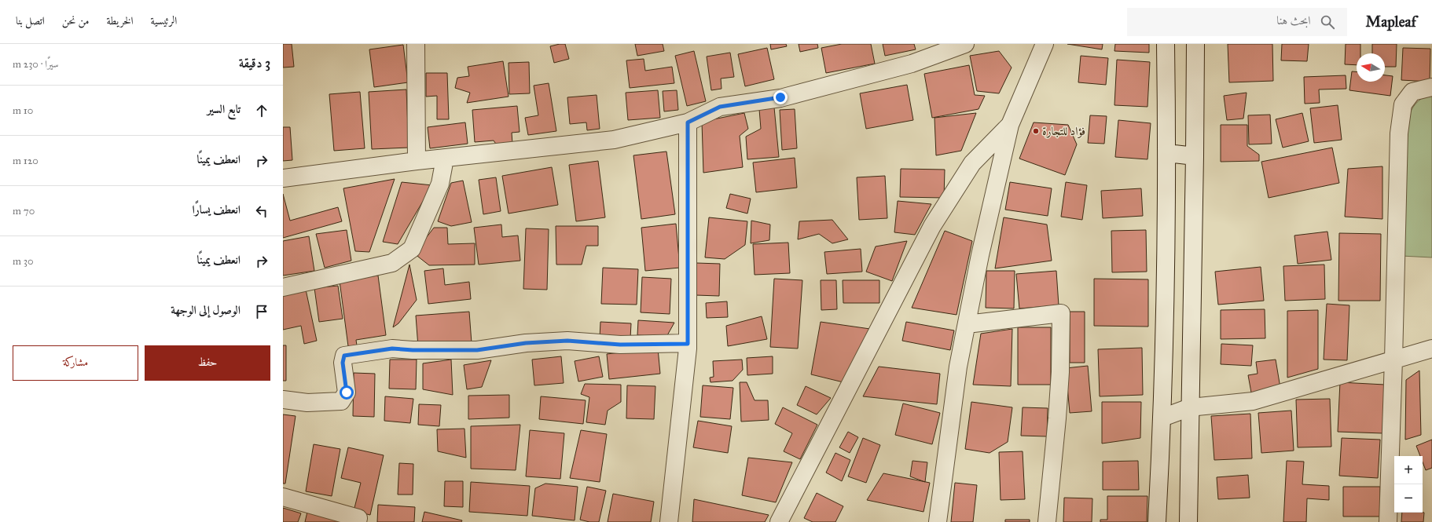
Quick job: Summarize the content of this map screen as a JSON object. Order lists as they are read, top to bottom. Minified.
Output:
{"places":["فؤاد للتجارة"],"north":"left","page":{"header":"Mapleaf","search":"ابحث هنا","nav":["الرئيسية","الخريطة","من نحن","اتصل بنا"],"heading":["3 دقيقة","سيرًا · 230 m"],"list":[["تابع السير","10 m"],["انعطف يمينًا","120 m"],["انعطف يسارًا","70 m"],["انعطف يمينًا","30 m"],"الوصول إلى الوجهة"],"buttons":["حفظ","مشاركة"],"map_buttons":["+","−"]}}
